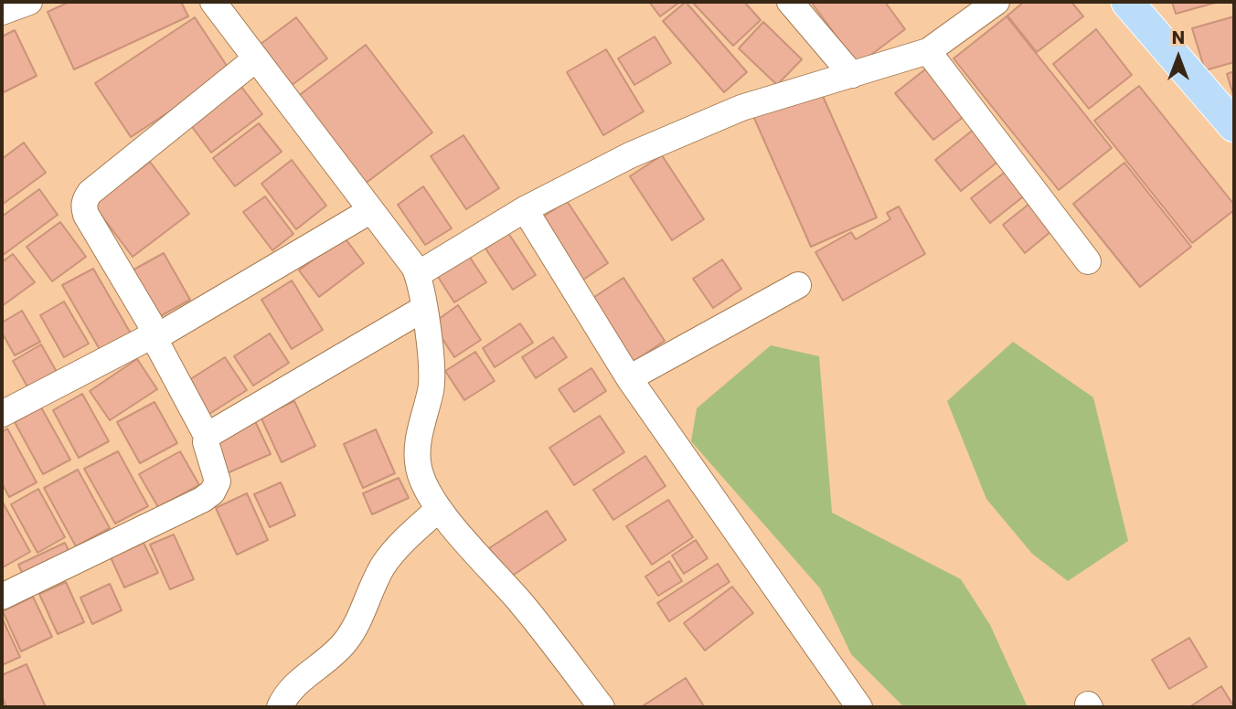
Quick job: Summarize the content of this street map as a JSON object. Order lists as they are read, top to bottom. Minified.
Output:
{"north":"top"}
